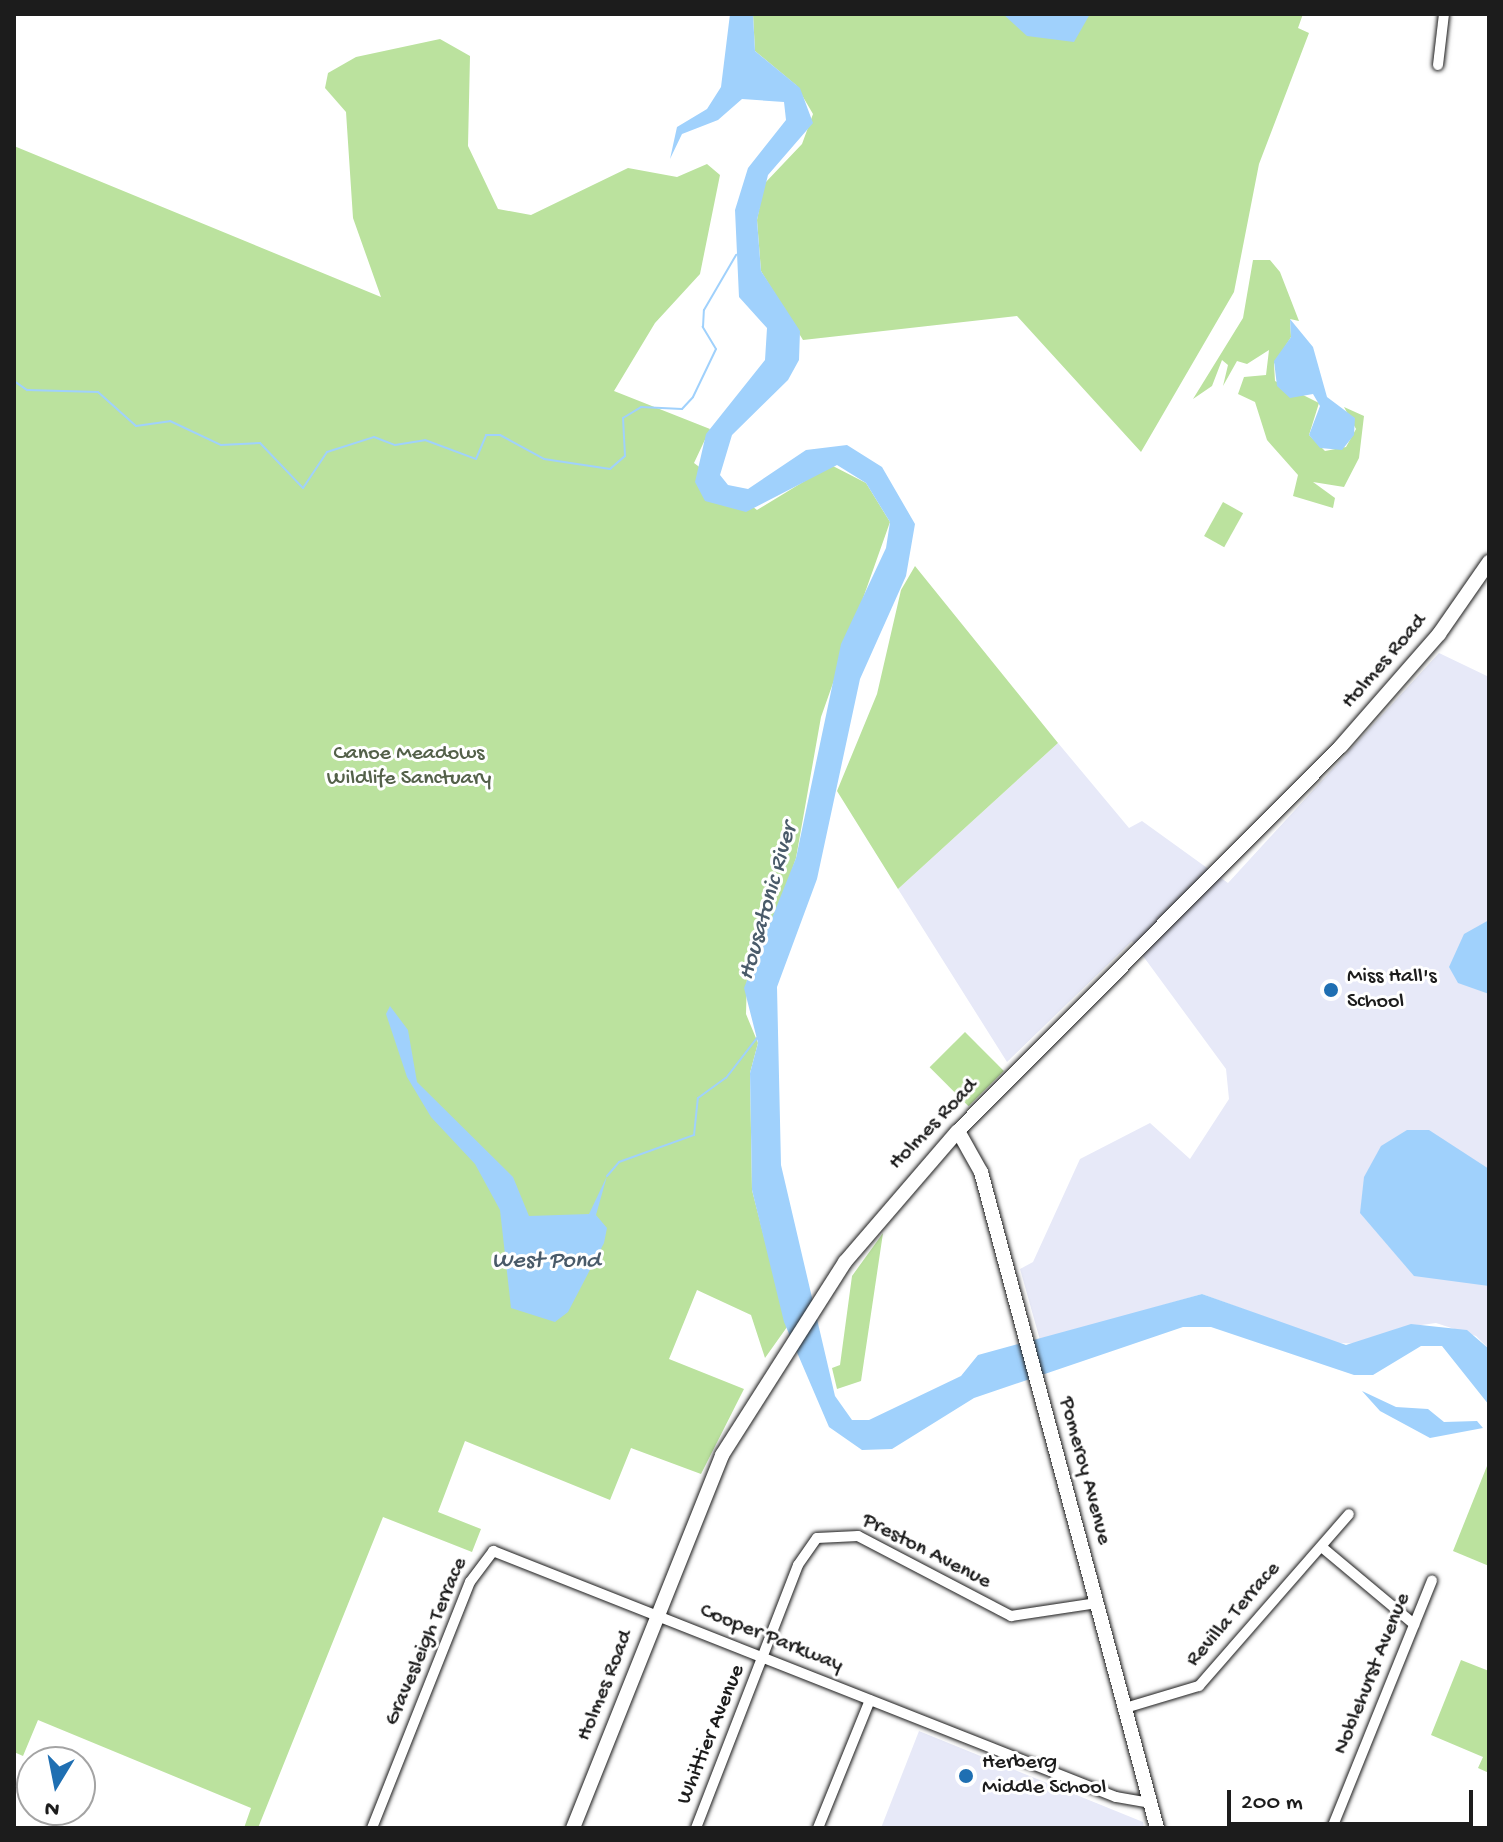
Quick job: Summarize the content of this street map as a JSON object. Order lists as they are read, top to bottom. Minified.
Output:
{"streets":{"street":["Holmes Road","Pomeroy Avenue","Preston Avenue","Revilla Terrace","Cooper Parkway","Gravesleigh Terrace","Noblehurst Avenue","Whittier Avenue"]},"crossings":[["Holmes Road","Pomeroy Avenue"],["Holmes Road","Cooper Parkway"],["Holmes Road","Gravesleigh Terrace"],["Pomeroy Avenue","Preston Avenue"],["Pomeroy Avenue","Revilla Terrace"],["Pomeroy Avenue","Cooper Parkway"],["Preston Avenue","Cooper Parkway"],["Preston Avenue","Whittier Avenue"],["Cooper Parkway","Gravesleigh Terrace"],["Cooper Parkway","Whittier Avenue"]],"water":["Housatonic River","West Pond"],"parks":["Canoe Meadows Wildlife Sanctuary"],"places":["Miss Hall's School","Herberg Middle School"],"scale_bar":"200 m","north":"bottom"}
